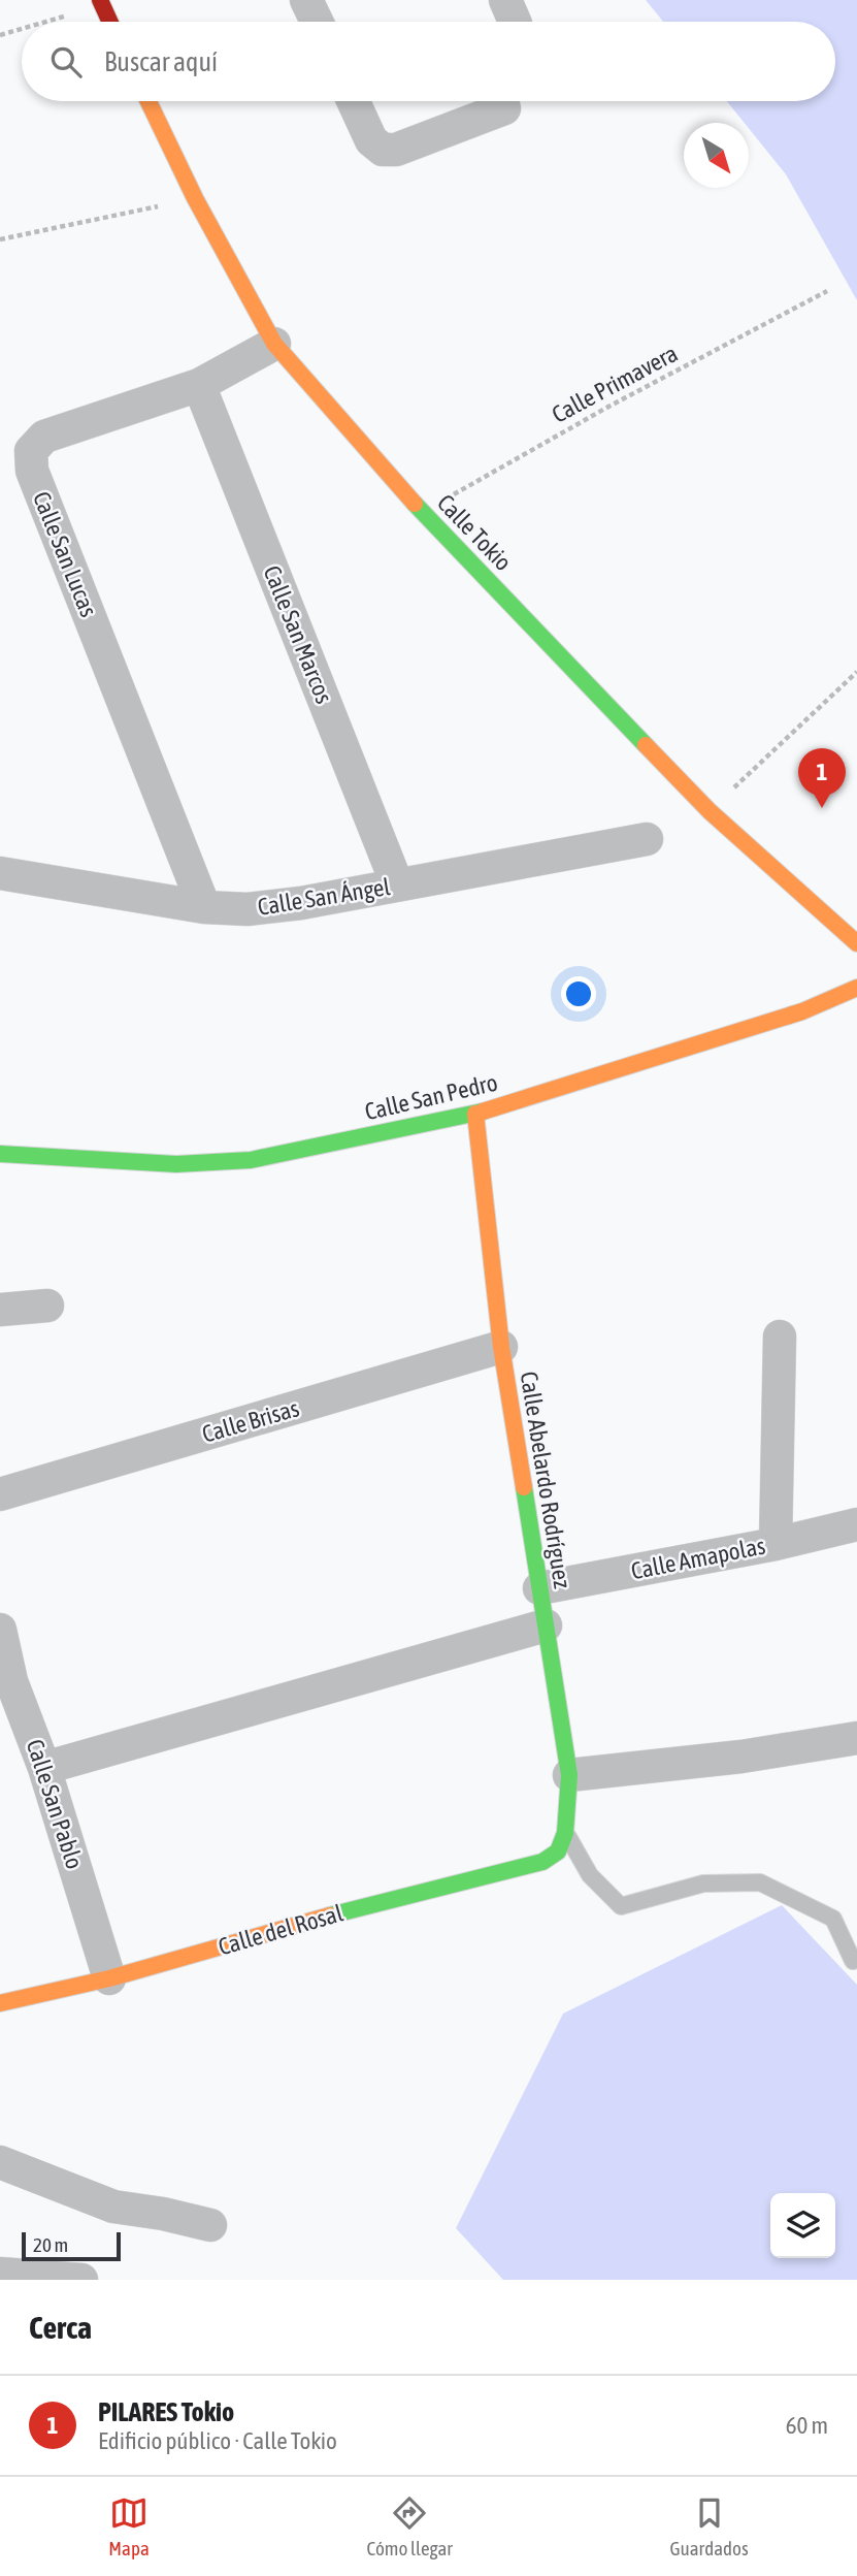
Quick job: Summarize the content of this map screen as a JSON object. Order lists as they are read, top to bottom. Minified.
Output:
{"streets":{"street":["Calle Tokio","Calle San Lucas","Calle San Marcos","Calle San Ángel","Calle San Pedro","Calle Brisas","Calle Abelardo Rodríguez","Calle Amapolas","Calle San Pablo","Calle del Rosal"],"path":["Calle Primavera"]},"crossings":[["Calle Primavera","Calle Tokio"],["Calle Tokio","Calle San Lucas"],["Calle San Lucas","Calle San Marcos"],["Calle San Lucas","Calle San Ángel"],["Calle San Marcos","Calle San Ángel"],["Calle San Pedro","Calle Abelardo Rodríguez"],["Calle Brisas","Calle Abelardo Rodríguez"],["Calle Abelardo Rodríguez","Calle Amapolas"],["Calle Abelardo Rodríguez","Calle del Rosal"],["Calle San Pablo","Calle del Rosal"]],"scale_bar":"20 m","north":"bottom right","page":{"search":"Buscar aquí","pins":"1","scale":"20 m","heading":"Cerca","list":[{"mark":"1","name":"PILARES Tokio","note":"Edificio público · Calle Tokio","value":"60 m"}],"nav":["Mapa","Cómo llegar","Guardados"]}}
